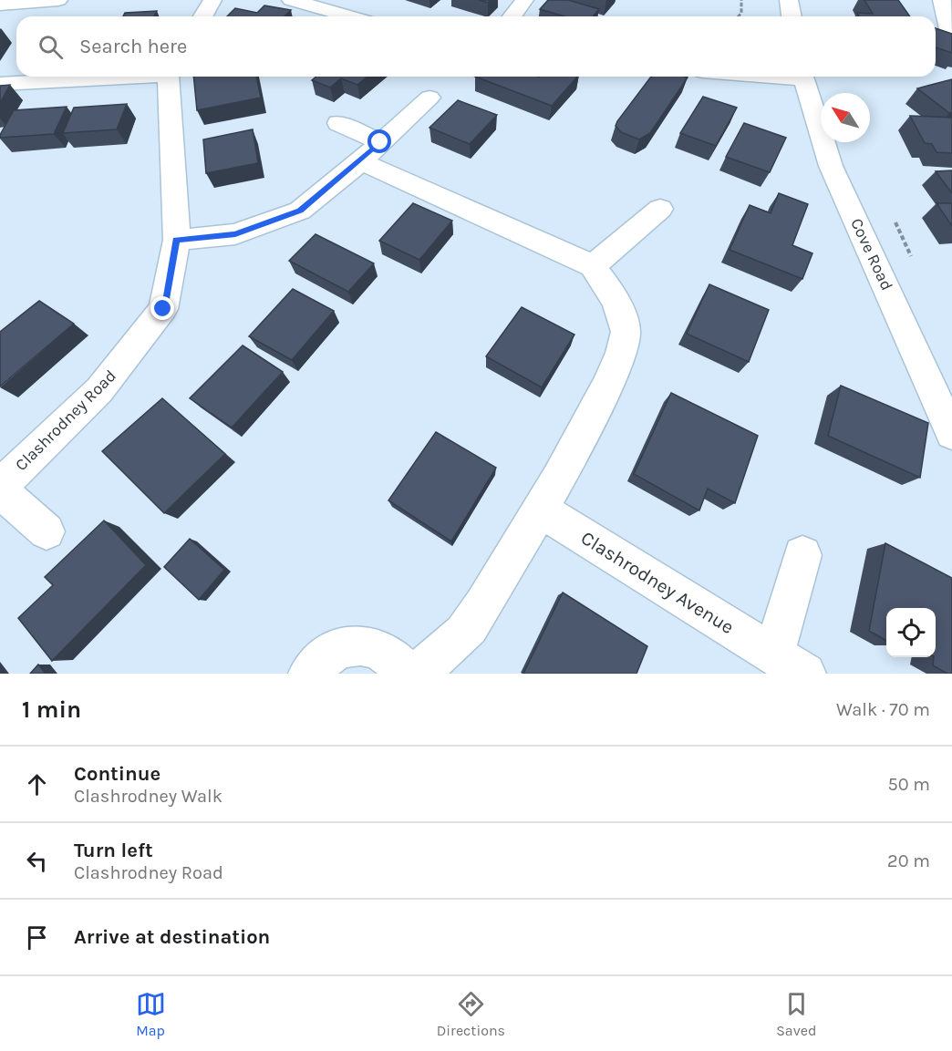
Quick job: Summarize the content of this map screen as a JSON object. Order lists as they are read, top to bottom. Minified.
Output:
{"streets":{"street":["Cove Road","Clashrodney Road","Clashrodney Avenue"]},"north":"top left","page":{"search":"Search here","heading":["1 min","Walk · 70 m"],"list":[["Continue","Clashrodney Walk","50 m"],["Turn left","Clashrodney Road","20 m"],"Arrive at destination"],"nav":["Map","Directions","Saved"]}}
